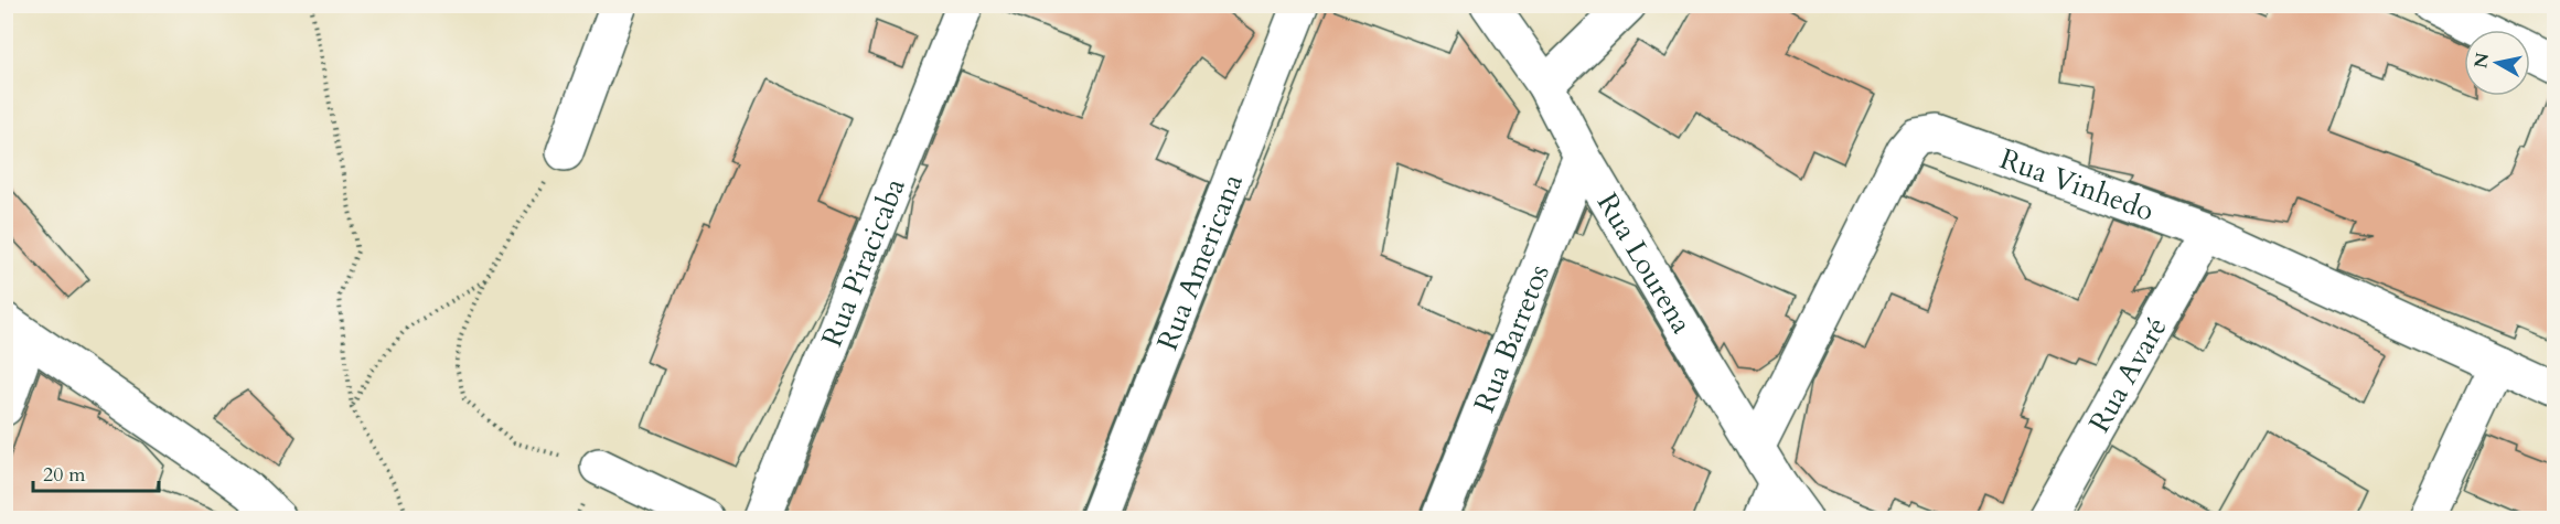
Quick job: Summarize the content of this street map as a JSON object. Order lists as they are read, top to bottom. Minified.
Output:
{"streets":{"street":["Rua Vinhedo","Rua Piracicaba","Rua Americana","Rua Lourena","Rua Barretos","Rua Avaré"]},"crossings":[["Rua Vinhedo","Rua Lourena"],["Rua Vinhedo","Rua Avaré"],["Rua Lourena","Rua Barretos"]],"scale_bar":"20 m","north":"left"}
